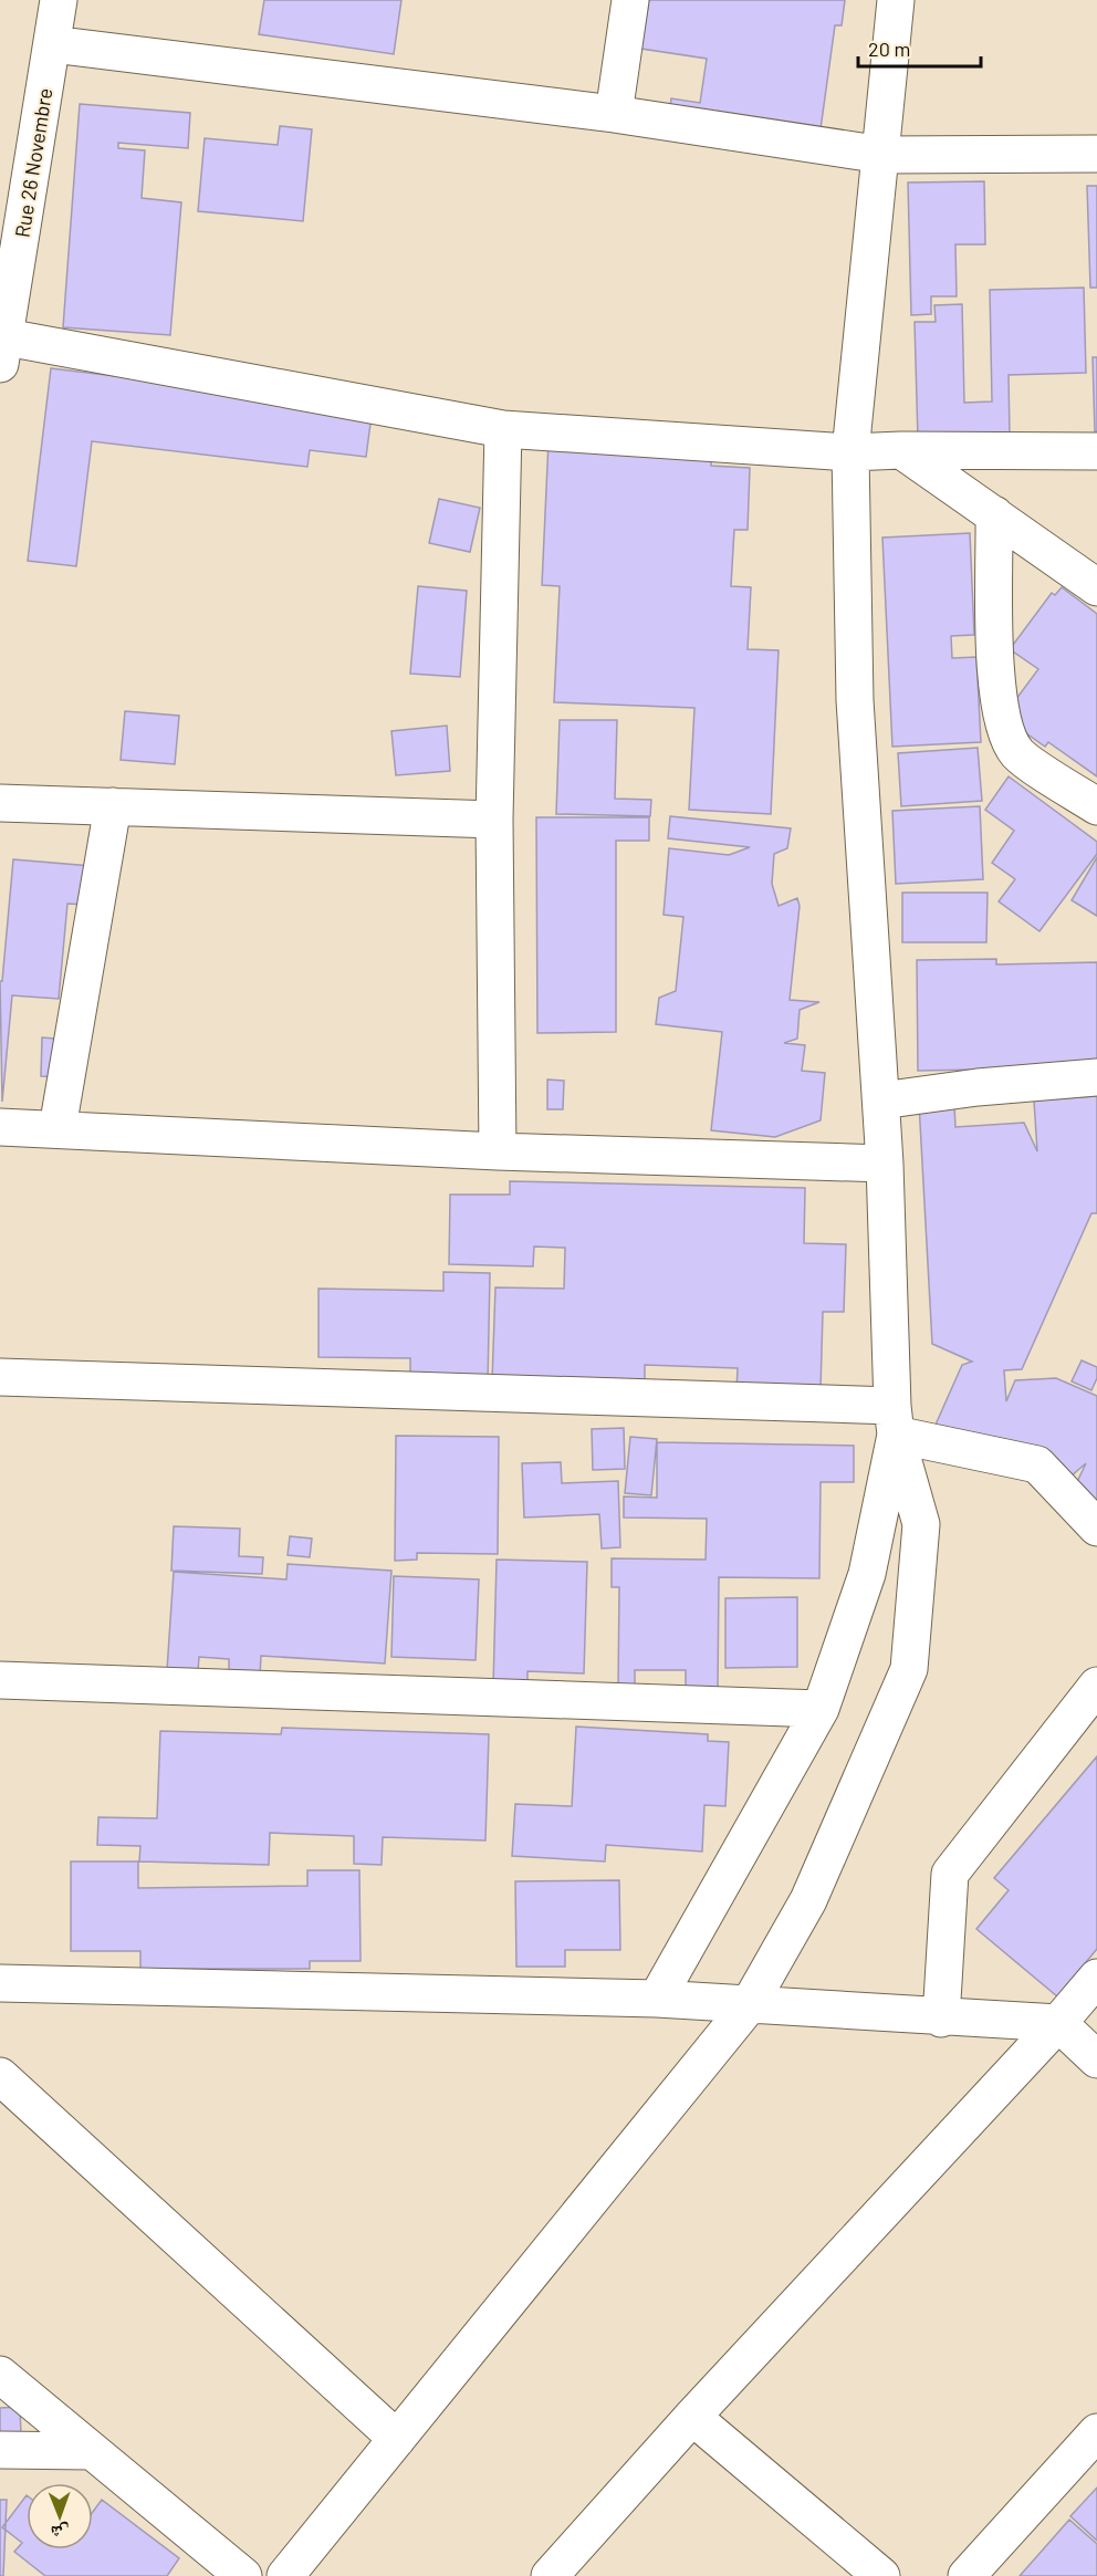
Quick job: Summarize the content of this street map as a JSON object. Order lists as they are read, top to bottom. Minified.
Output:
{"streets":{"street":["Rue 26 Novembre"]},"scale_bar":"20 m","north":"bottom"}
